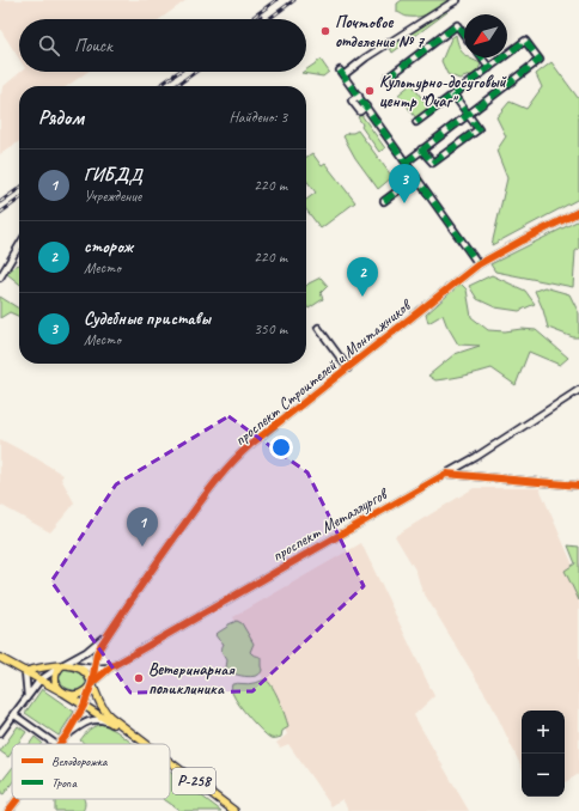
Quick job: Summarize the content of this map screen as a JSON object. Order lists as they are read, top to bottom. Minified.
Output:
{"streets":{"main road":["Р-258"],"street":["проспект Строителей и Монтажников","проспект Металлургов"]},"crossings":[["проспект Строителей и Монтажников","проспект Металлургов"],["проспект Строителей и Монтажников","Р-258"],["проспект Металлургов","Р-258"]],"places":["Почтовое отделение № 7","Культурно-досуговый центр \"Очаг\"","Ветеринарная поликлиника"],"legend":["Велодорожка","Тропа"],"north":"bottom left","page":{"search":"Поиск","heading":["Рядом","Найдено: 3"],"list":[{"mark":"1","name":"ГИБДД","note":"Учреждение","value":"220 m"},{"mark":"2","name":"сторож","note":"Место","value":"220 m"},{"mark":"3","name":"Судебные приставы","note":"Место","value":"350 m"}],"pins":["3","2","1"],"map_buttons":["+","−"]}}
